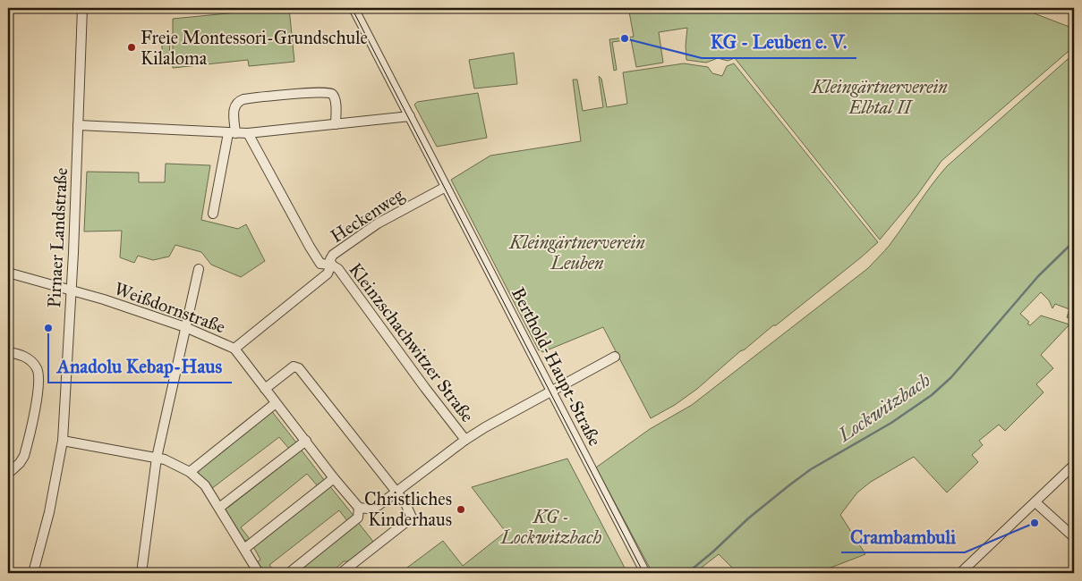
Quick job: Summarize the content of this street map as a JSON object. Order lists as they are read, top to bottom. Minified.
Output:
{"streets":{"street":["Heckenweg","Pirnaer Landstraße","Weißdornstraße","Kleinzschachwitzer Straße","Berthold-Haupt-Straße"]},"crossings":[["Heckenweg","Weißdornstraße"],["Heckenweg","Kleinzschachwitzer Straße"],["Heckenweg","Berthold-Haupt-Straße"],["Pirnaer Landstraße","Weißdornstraße"]],"water":["Lockwitzbach"],"parks":["Kleingärtnerverein Elbtal II","Kleingärtnerverein Leuben","KG - Lockwitzbach"],"places":["KG - Leuben e. V.","Freie Montessori-Grundschule Kilaloma","Anadolu Kebap-Haus","Christliches Kinderhaus","Crambambuli"]}
